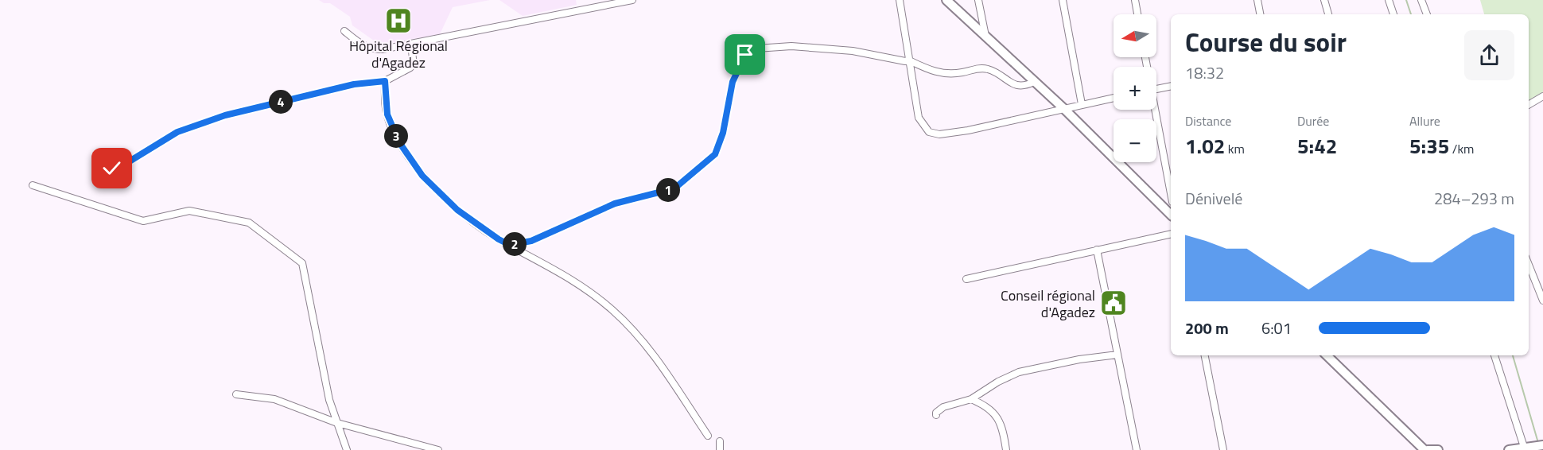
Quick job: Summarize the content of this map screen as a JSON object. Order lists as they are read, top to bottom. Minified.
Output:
{"places":{"hospital":["Hôpital Régional d'Agadez"],"public building":["Conseil régional d'Agadez"]},"north":"left","page":{"map_buttons":["+","−"],"heading":["Course du soir","18:32"],"pins":["4","3","1","2"],"stats":[["Distance","1.02 km"],["Durée","5:42"],["Allure","5:35 /km"]],"chart":["Dénivelé","284–293 m"],"list":[{"name":"200 m","note":"6:01"}]}}
